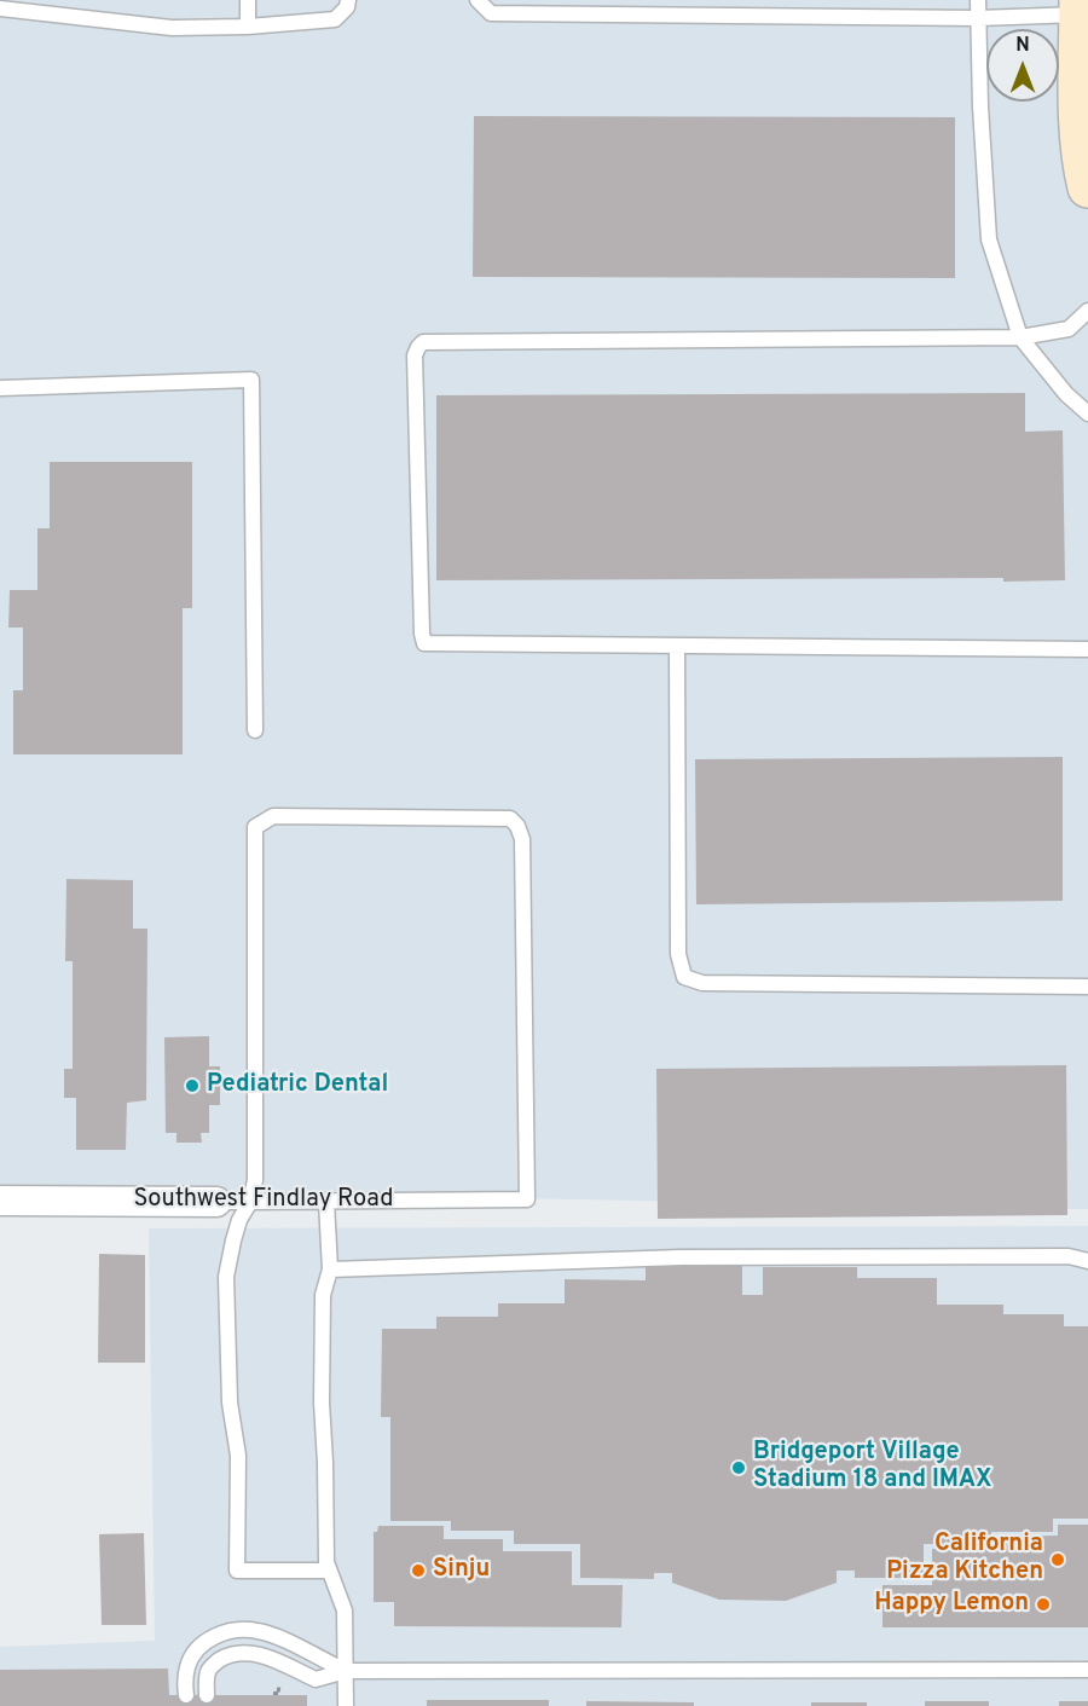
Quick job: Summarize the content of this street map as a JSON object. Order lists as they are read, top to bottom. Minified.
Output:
{"streets":{"street":["Southwest Findlay Road"]},"places":["Pediatric Dental","Bridgeport Village Stadium 18 and IMAX","California Pizza Kitchen","Sinju","Happy Lemon"],"north":"top"}
